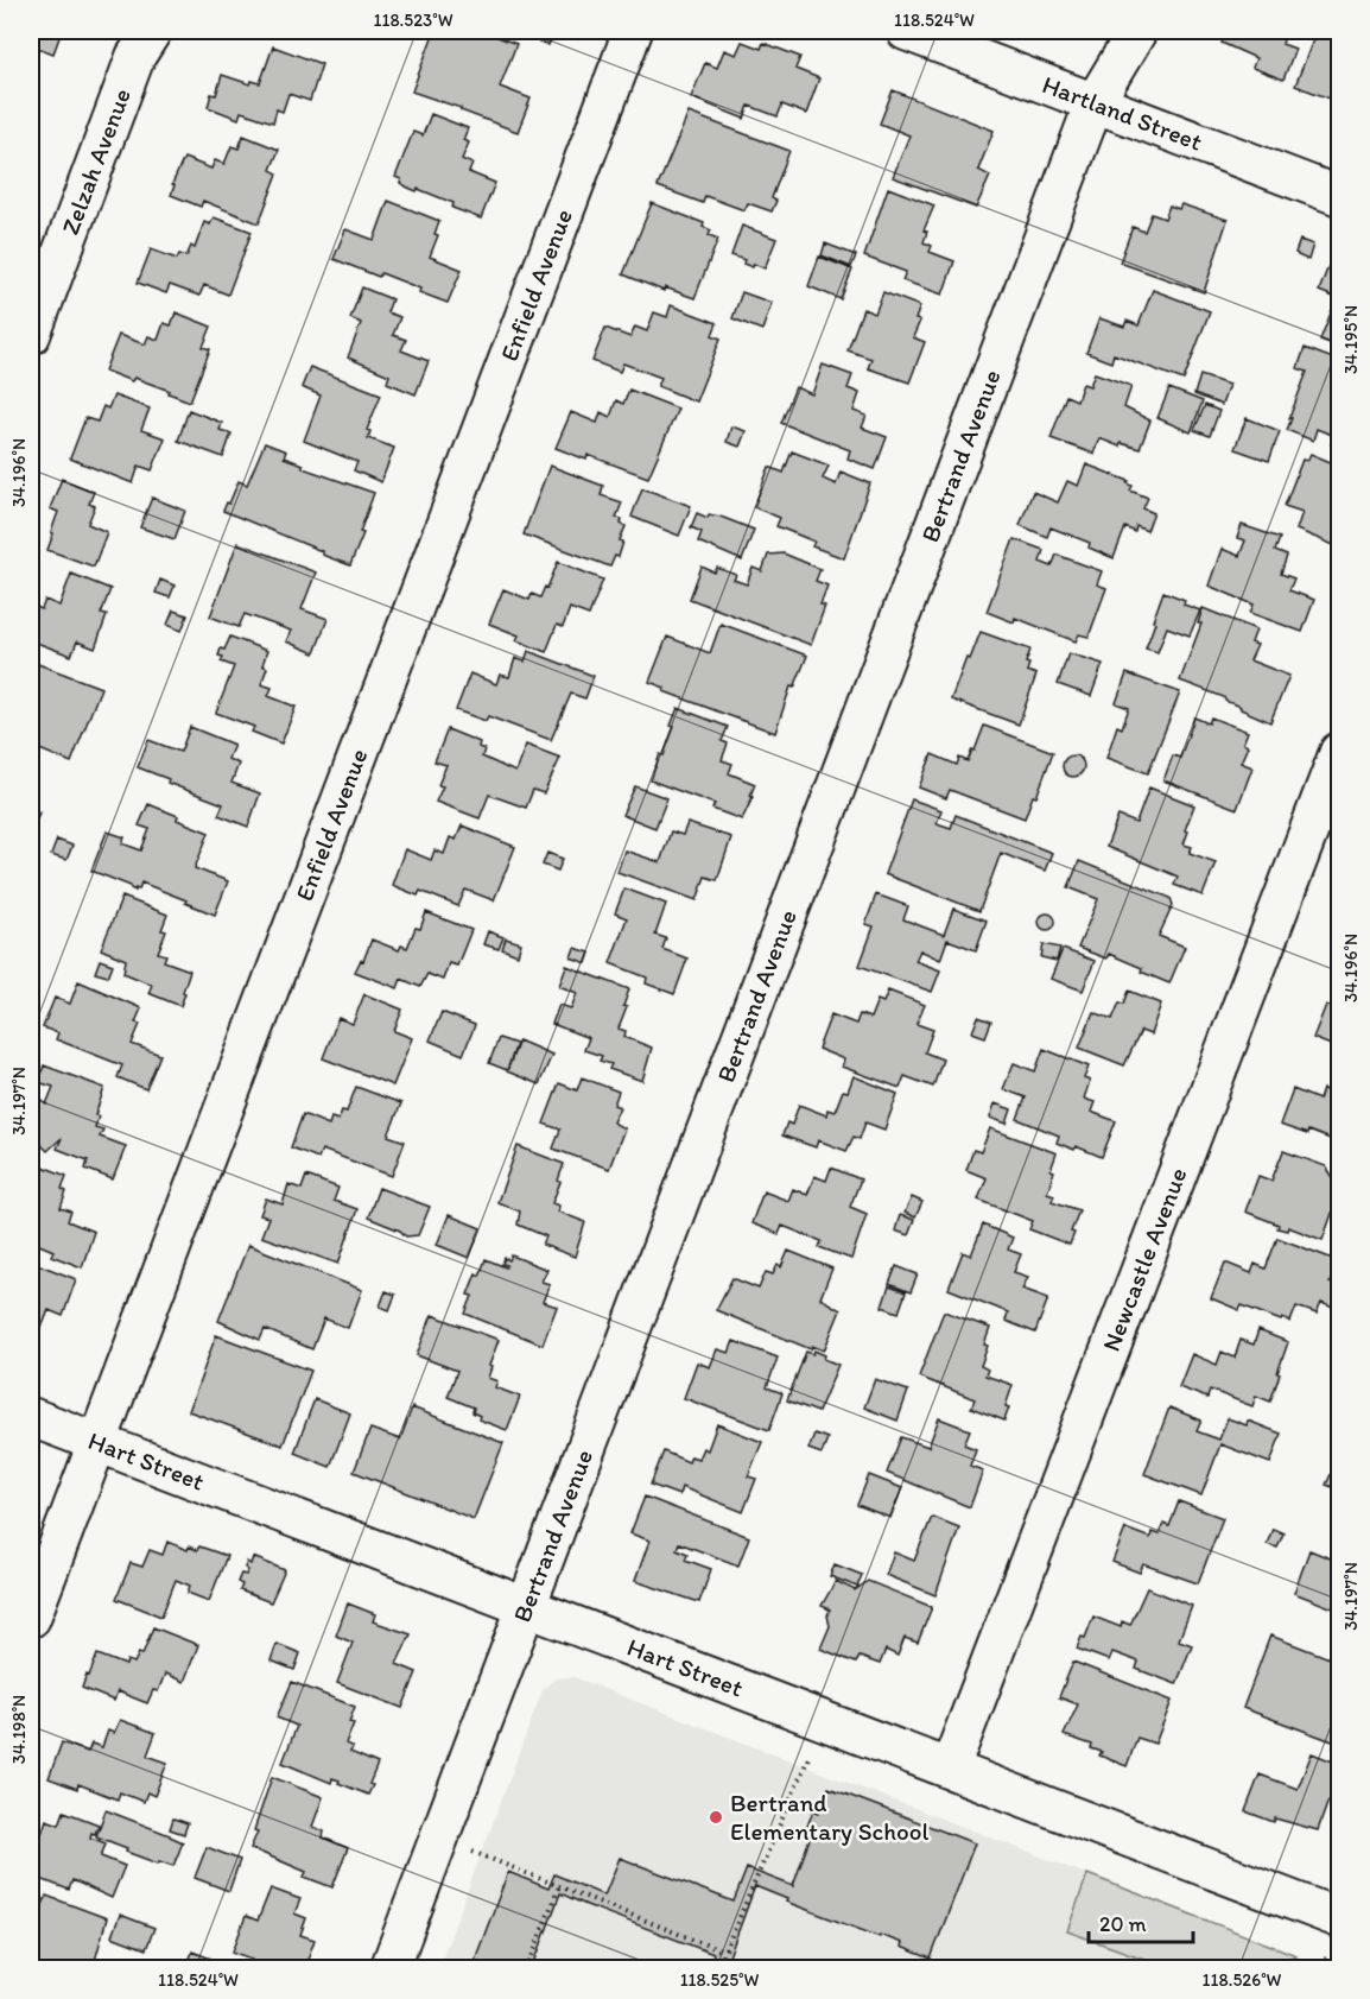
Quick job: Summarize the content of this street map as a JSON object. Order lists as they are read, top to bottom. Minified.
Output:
{"streets":{"street":["Hartland Street","Zelzah Avenue","Enfield Avenue","Bertrand Avenue","Newcastle Avenue","Hart Street"]},"crossings":[["Hartland Street","Bertrand Avenue"],["Enfield Avenue","Hart Street"],["Bertrand Avenue","Hart Street"],["Newcastle Avenue","Hart Street"]],"places":["Bertrand Elementary School"],"scale_bar":"20 m","coordinates":["118.523°W","118.524°W","34.195°N","34.196°N","34.197°N","34.198°N","118.525°W","118.526°W"]}
